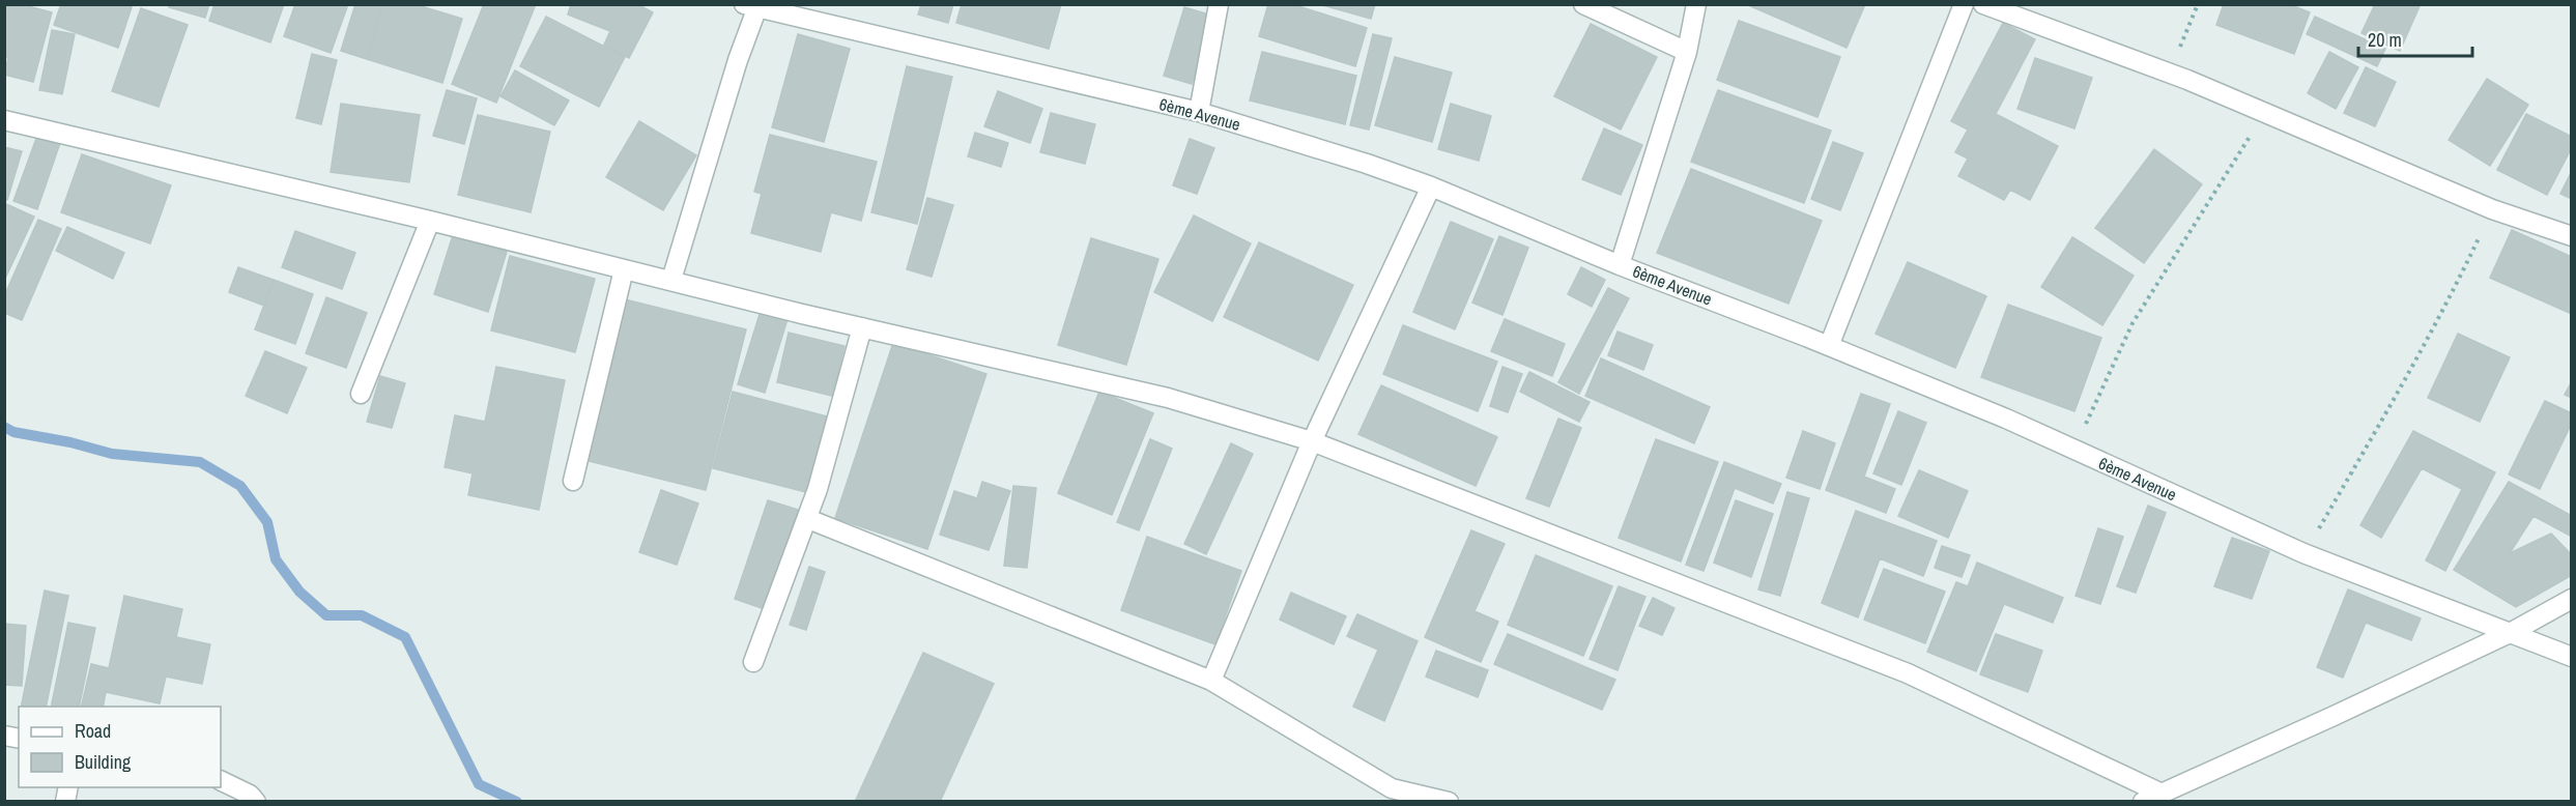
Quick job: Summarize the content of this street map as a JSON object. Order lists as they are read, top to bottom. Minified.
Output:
{"streets":{"street":["6ème Avenue"]},"legend":["Road","Building"],"scale_bar":"20 m"}
